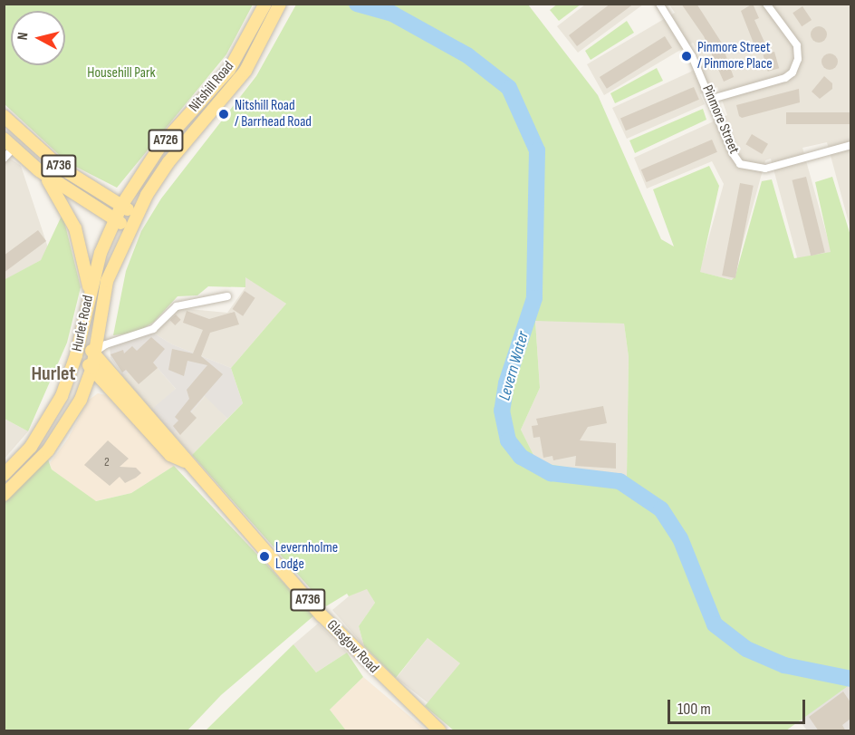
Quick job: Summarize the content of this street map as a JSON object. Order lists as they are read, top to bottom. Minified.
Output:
{"streets":{"main road":["Nitshill Road","A726","A736","Hurlet Road","Glasgow Road"],"street":["Pinmore Street"]},"crossings":[["Nitshill Road","A726"],["Nitshill Road","A736"],["Nitshill Road","Hurlet Road"],["A726","Hurlet Road"],["A736","Hurlet Road"],["Hurlet Road","Glasgow Road"]],"districts":["Hurlet"],"water":["Levern Water"],"parks":["Househill Park"],"places":["Pinmore Street / Pinmore Place","Nitshill Road / Barrhead Road","Levernholme Lodge"],"house_numbers":["2"],"scale_bar":"100 m","north":"left"}
